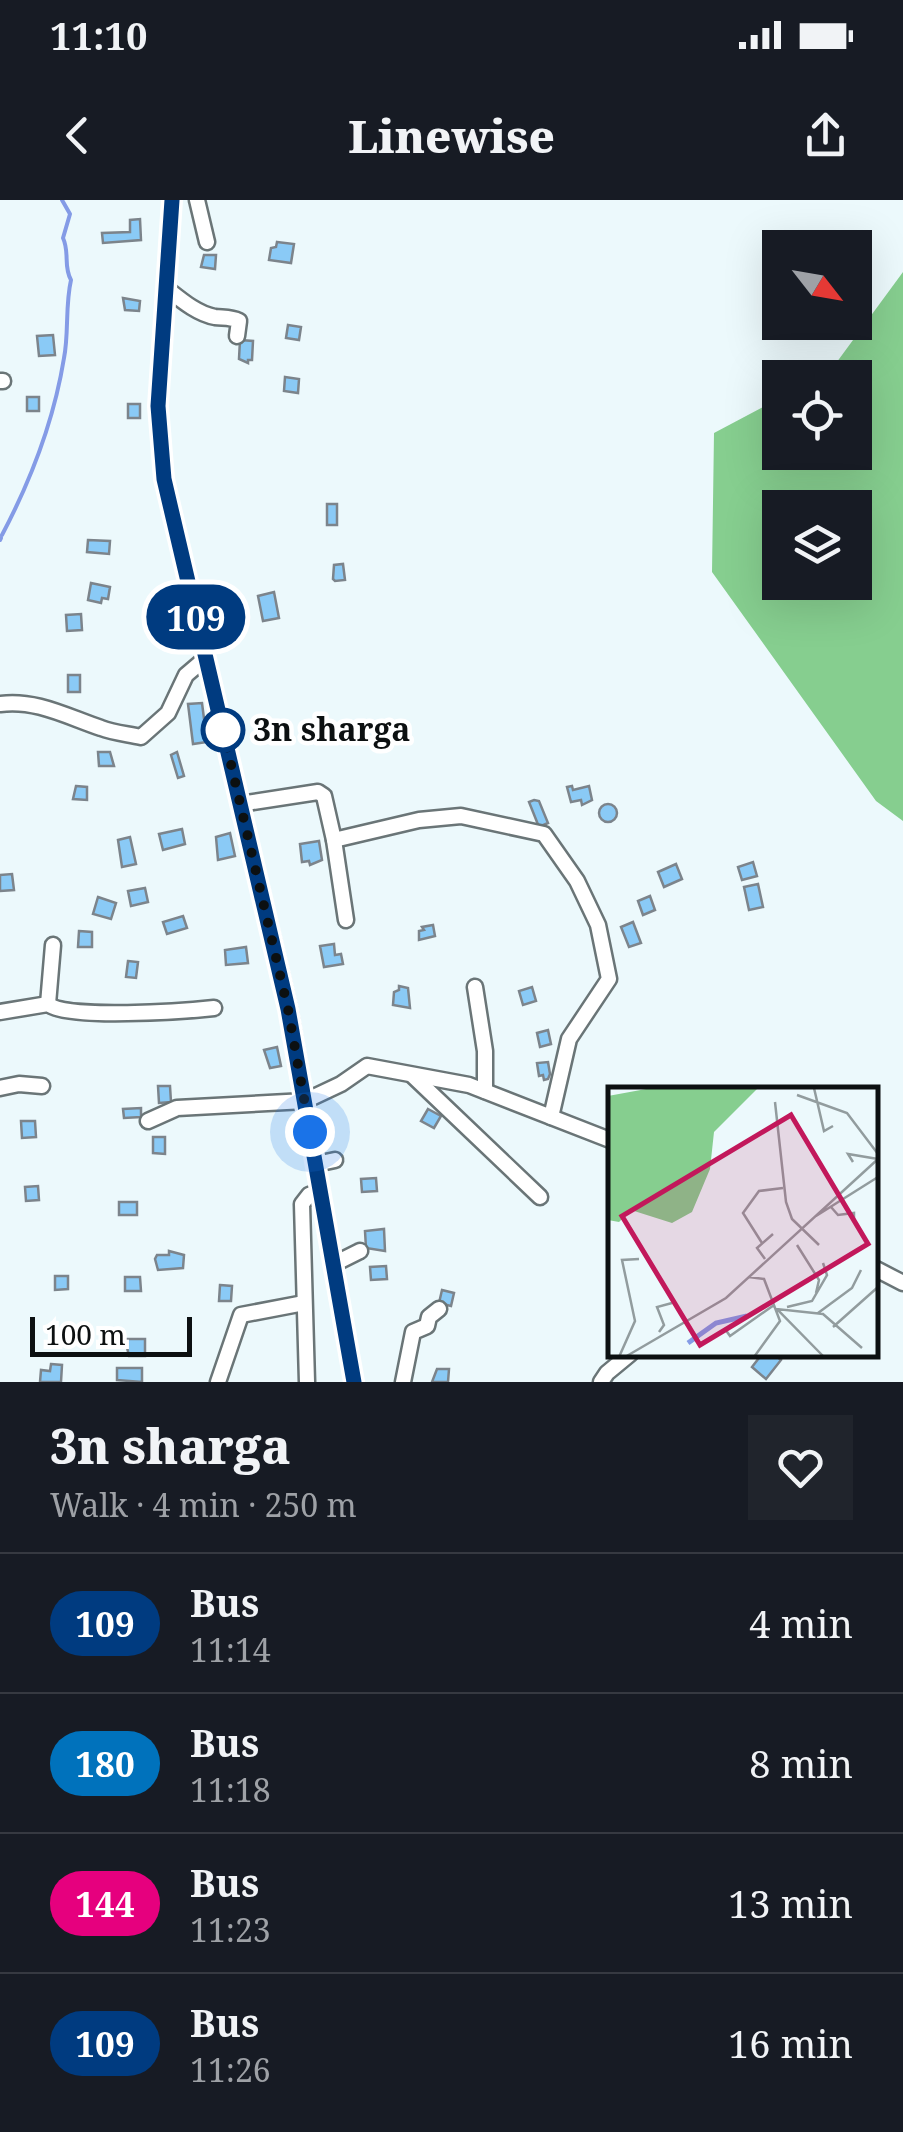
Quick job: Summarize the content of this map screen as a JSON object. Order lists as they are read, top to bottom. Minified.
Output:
{"places":["3n sharga"],"lines":["bus line 109"],"scale_bar":"100 m","north":"bottom right","page":{"status":"11:10","header":"Linewise","on_map":"109","scale":"100 m","heading":["3n sharga","Walk · 4 min · 250 m"],"list":[{"mark":"109","name":"Bus","note":"11:14","value":"4 min"},{"mark":"180","name":"Bus","note":"11:18","value":"8 min"},{"mark":"144","name":"Bus","note":"11:23","value":"13 min"},{"mark":"109","name":"Bus","note":"11:26","value":"16 min"}]}}
